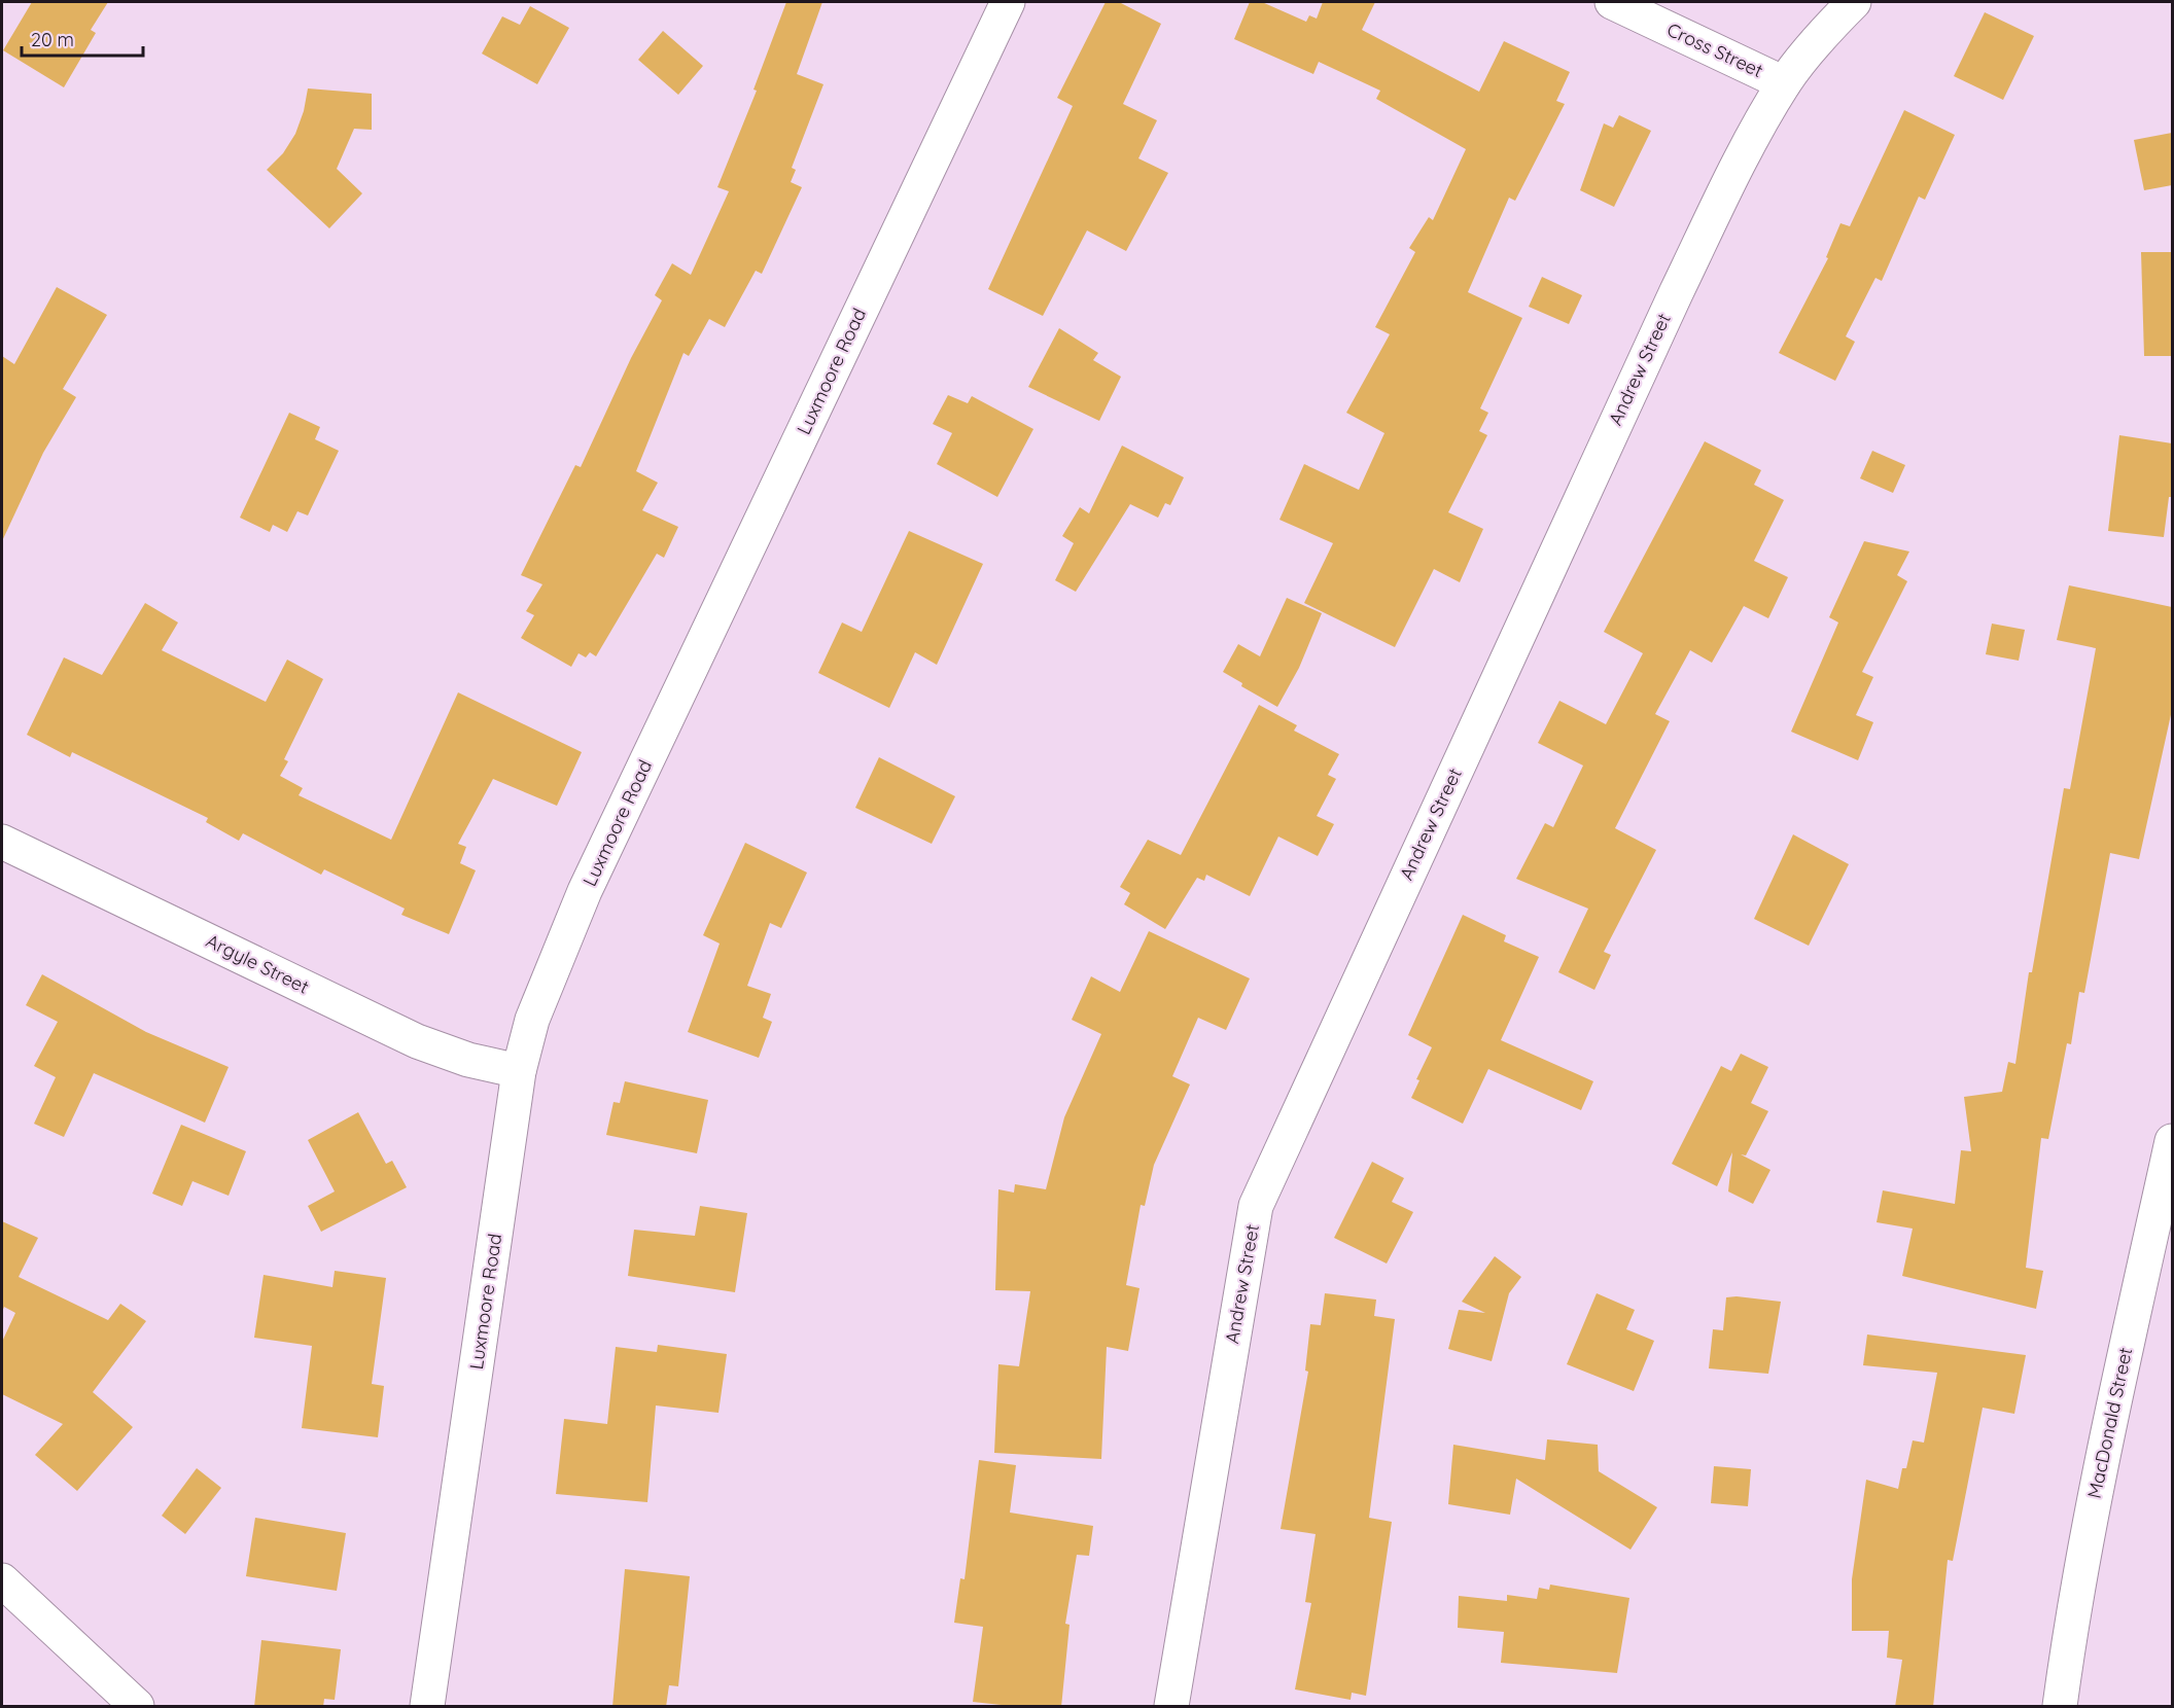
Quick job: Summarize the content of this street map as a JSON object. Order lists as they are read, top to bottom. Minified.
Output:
{"streets":{"street":["Cross Street","Andrew Street","Luxmoore Road","Argyle Street","MacDonald Street"]},"crossings":[["Cross Street","Andrew Street"],["Luxmoore Road","Argyle Street"]],"scale_bar":"20 m"}
